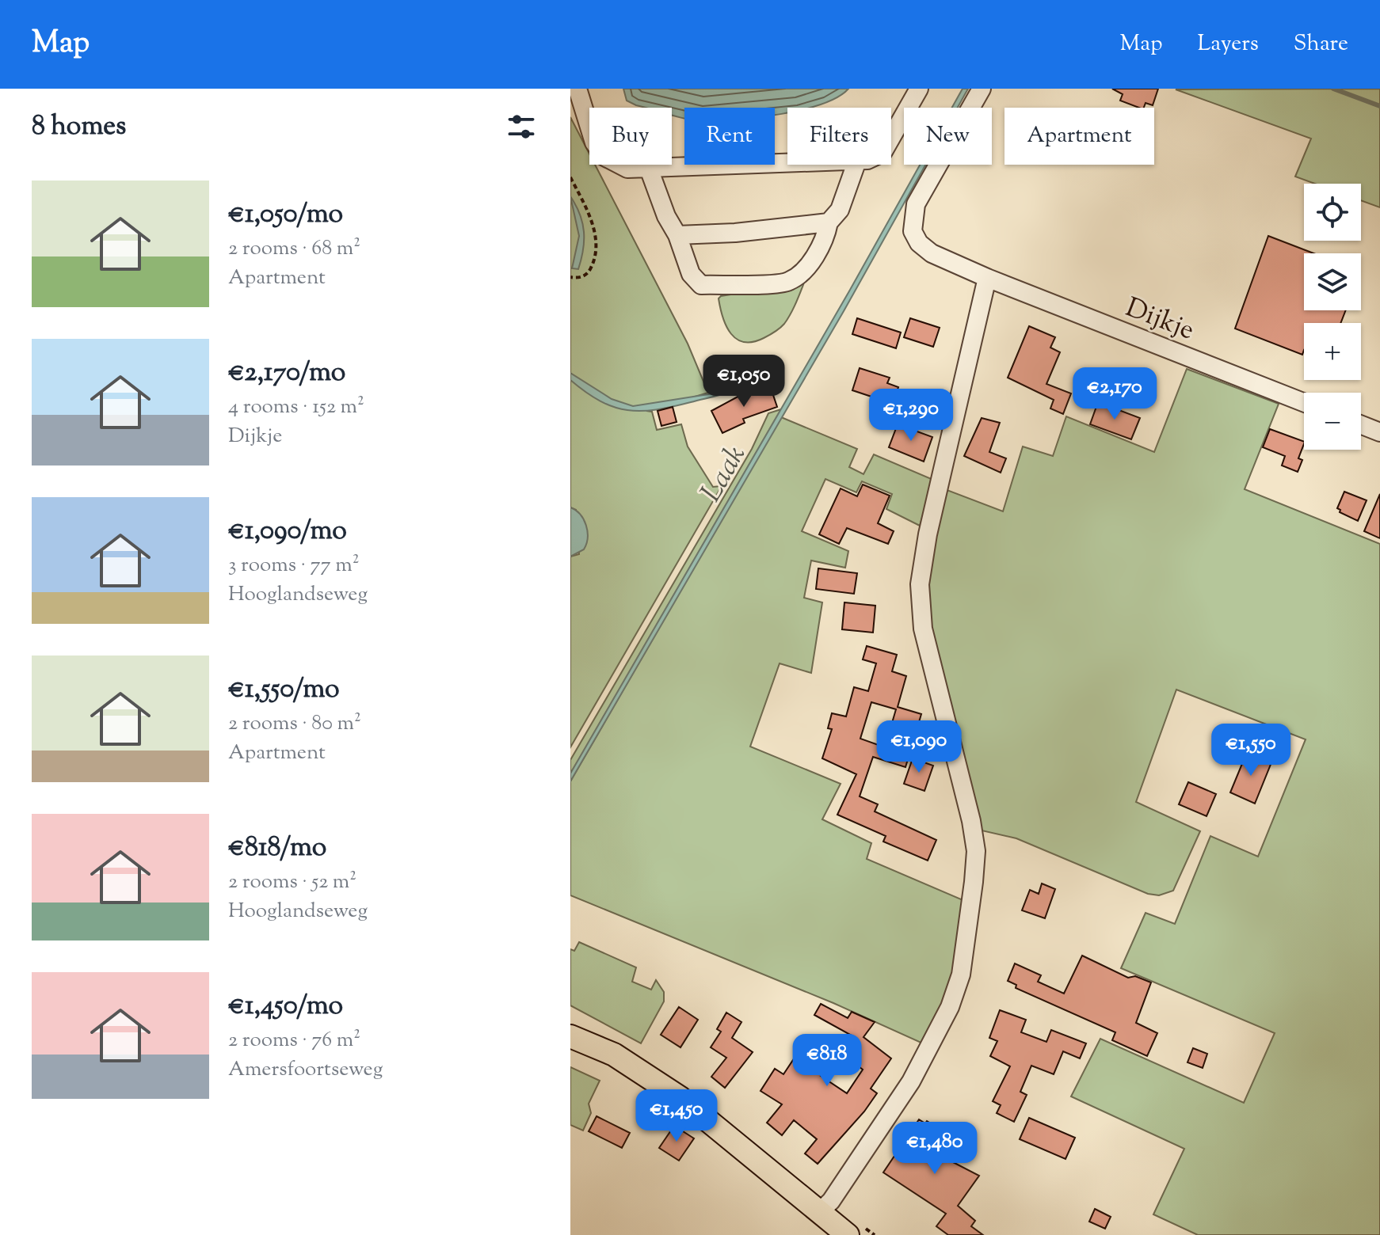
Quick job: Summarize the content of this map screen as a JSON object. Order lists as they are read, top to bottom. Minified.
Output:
{"streets":{"street":["Dijkje"]},"water":["Laak"],"page":{"header":"Map","nav":["Map","Layers","Share"],"heading":"8 homes","chip":["Buy","Rent","Filters","New","Apartment"],"list":[{"name":"€1,050/mo","note":"2 rooms · 68 m² · Apartment"},{"name":"€2,170/mo","note":"4 rooms · 152 m² · Dijkje"},{"name":"€1,090/mo","note":"3 rooms · 77 m² · Hooglandseweg"},{"name":"€1,550/mo","note":"2 rooms · 80 m² · Apartment"},{"name":"€818/mo","note":"2 rooms · 52 m² · Hooglandseweg"},{"name":"€1,450/mo","note":"2 rooms · 76 m² · Amersfoortseweg"}],"map_buttons":["+","−"],"price":["€1,050","€2,170","€1,290","€1,090","€1,550","€818","€1,450","€1,480"]}}
